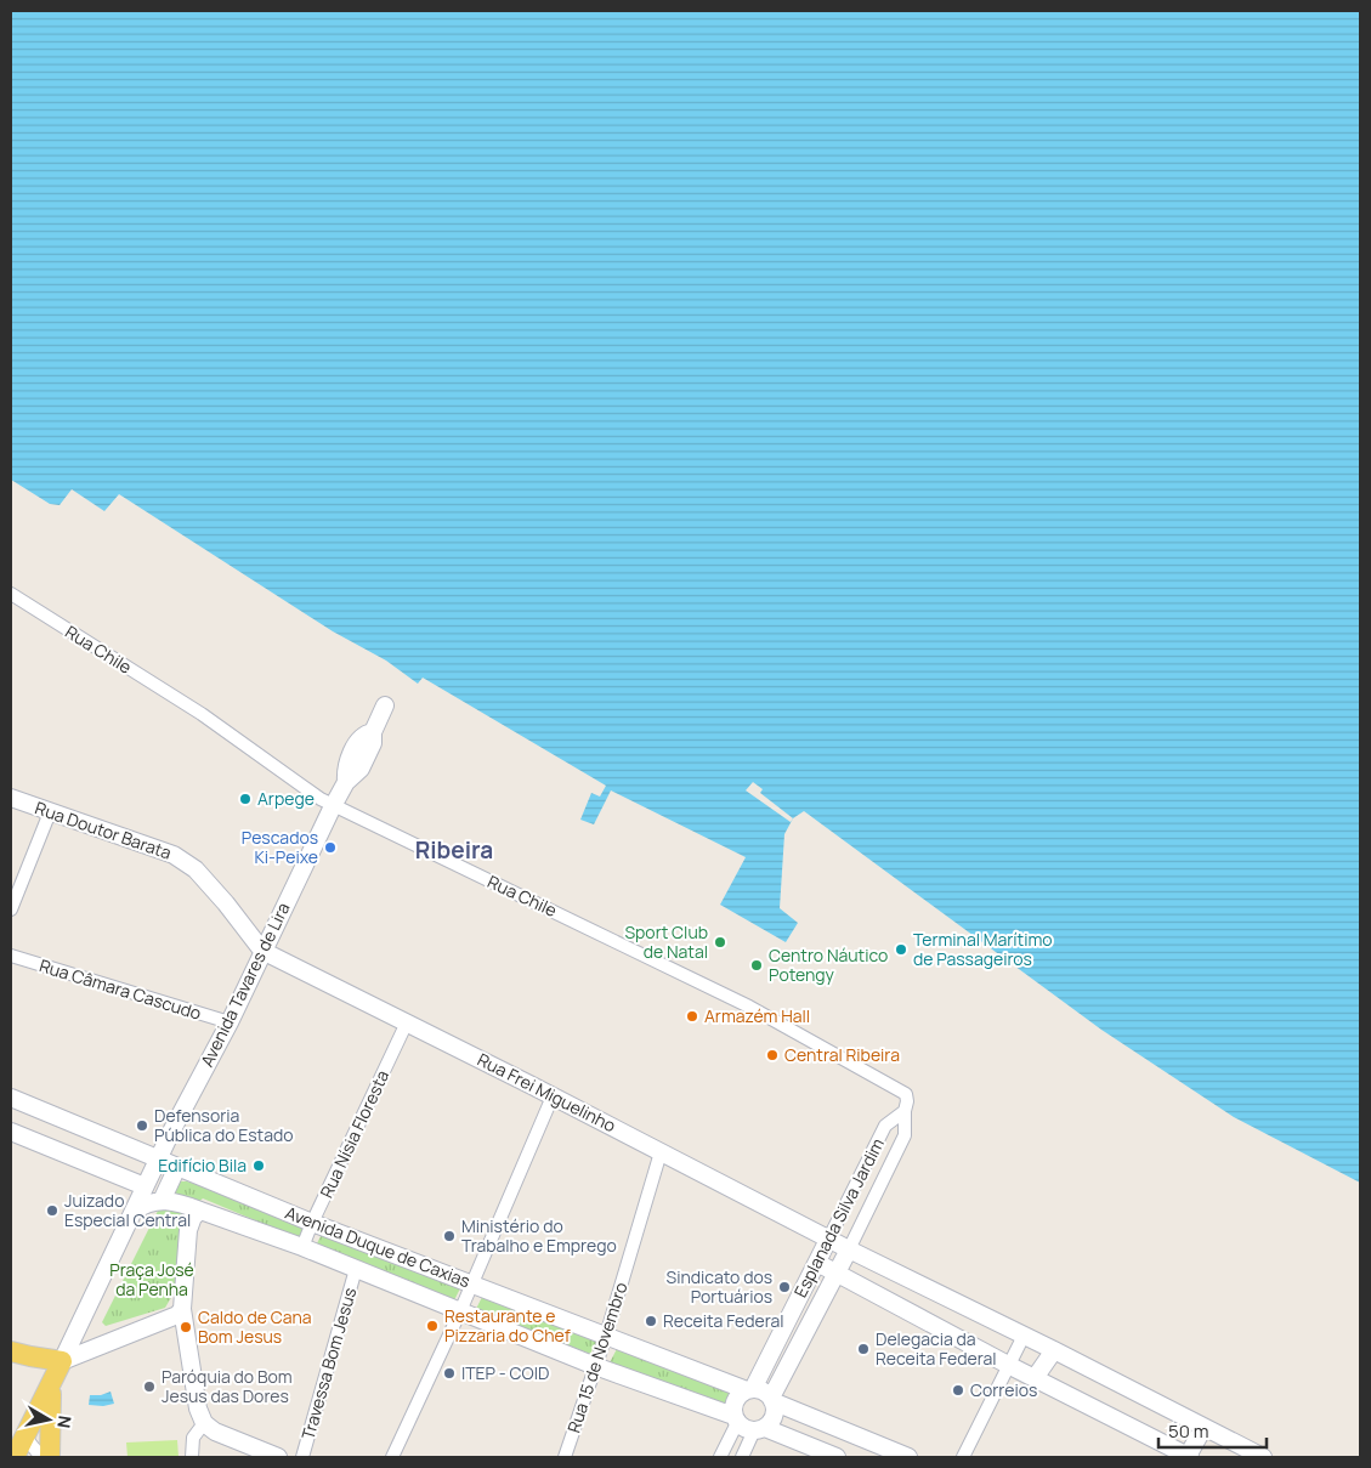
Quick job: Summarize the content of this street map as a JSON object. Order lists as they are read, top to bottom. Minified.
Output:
{"streets":{"street":["Rua Chile","Rua Doutor Barata","Avenida Tavares de Lira","Rua Câmara Cascudo","Rua Frei Miguelinho","Rua Nísia Floresta","Esplanada Silva Jardim","Avenida Duque de Caxias","Rua 15 de Novembro","Travessa Bom Jesus"]},"crossings":[["Rua Chile","Avenida Tavares de Lira"],["Rua Chile","Esplanada Silva Jardim"],["Rua Doutor Barata","Avenida Tavares de Lira"],["Rua Doutor Barata","Rua Frei Miguelinho"],["Avenida Tavares de Lira","Rua Câmara Cascudo"],["Avenida Tavares de Lira","Rua Frei Miguelinho"],["Avenida Tavares de Lira","Avenida Duque de Caxias"],["Rua Frei Miguelinho","Rua Nísia Floresta"],["Rua Frei Miguelinho","Esplanada Silva Jardim"],["Rua Frei Miguelinho","Rua 15 de Novembro"],["Rua Nísia Floresta","Avenida Duque de Caxias"],["Esplanada Silva Jardim","Avenida Duque de Caxias"],["Avenida Duque de Caxias","Rua 15 de Novembro"],["Avenida Duque de Caxias","Travessa Bom Jesus"]],"districts":["Ribeira"],"parks":["Praça José da Penha"],"places":["Arpege","Pescados Ki-Peixe","Sport Club de Natal","Terminal Marítimo de Passageiros","Centro Náutico Potengy","Armazém Hall","Central Ribeira","Defensoria Pública do Estado","Edifício Bila","Juizado Especial Central","Ministério do Trabalho e Emprego","Sindicato dos Portuários","Receita Federal","Restaurante e Pizzaria do Chef","Caldo de Cana Bom Jesus","Delegacia da Receita Federal","ITEP - COID","Paróquia do Bom Jesus das Dores","Correios"],"scale_bar":"50 m","north":"right"}
